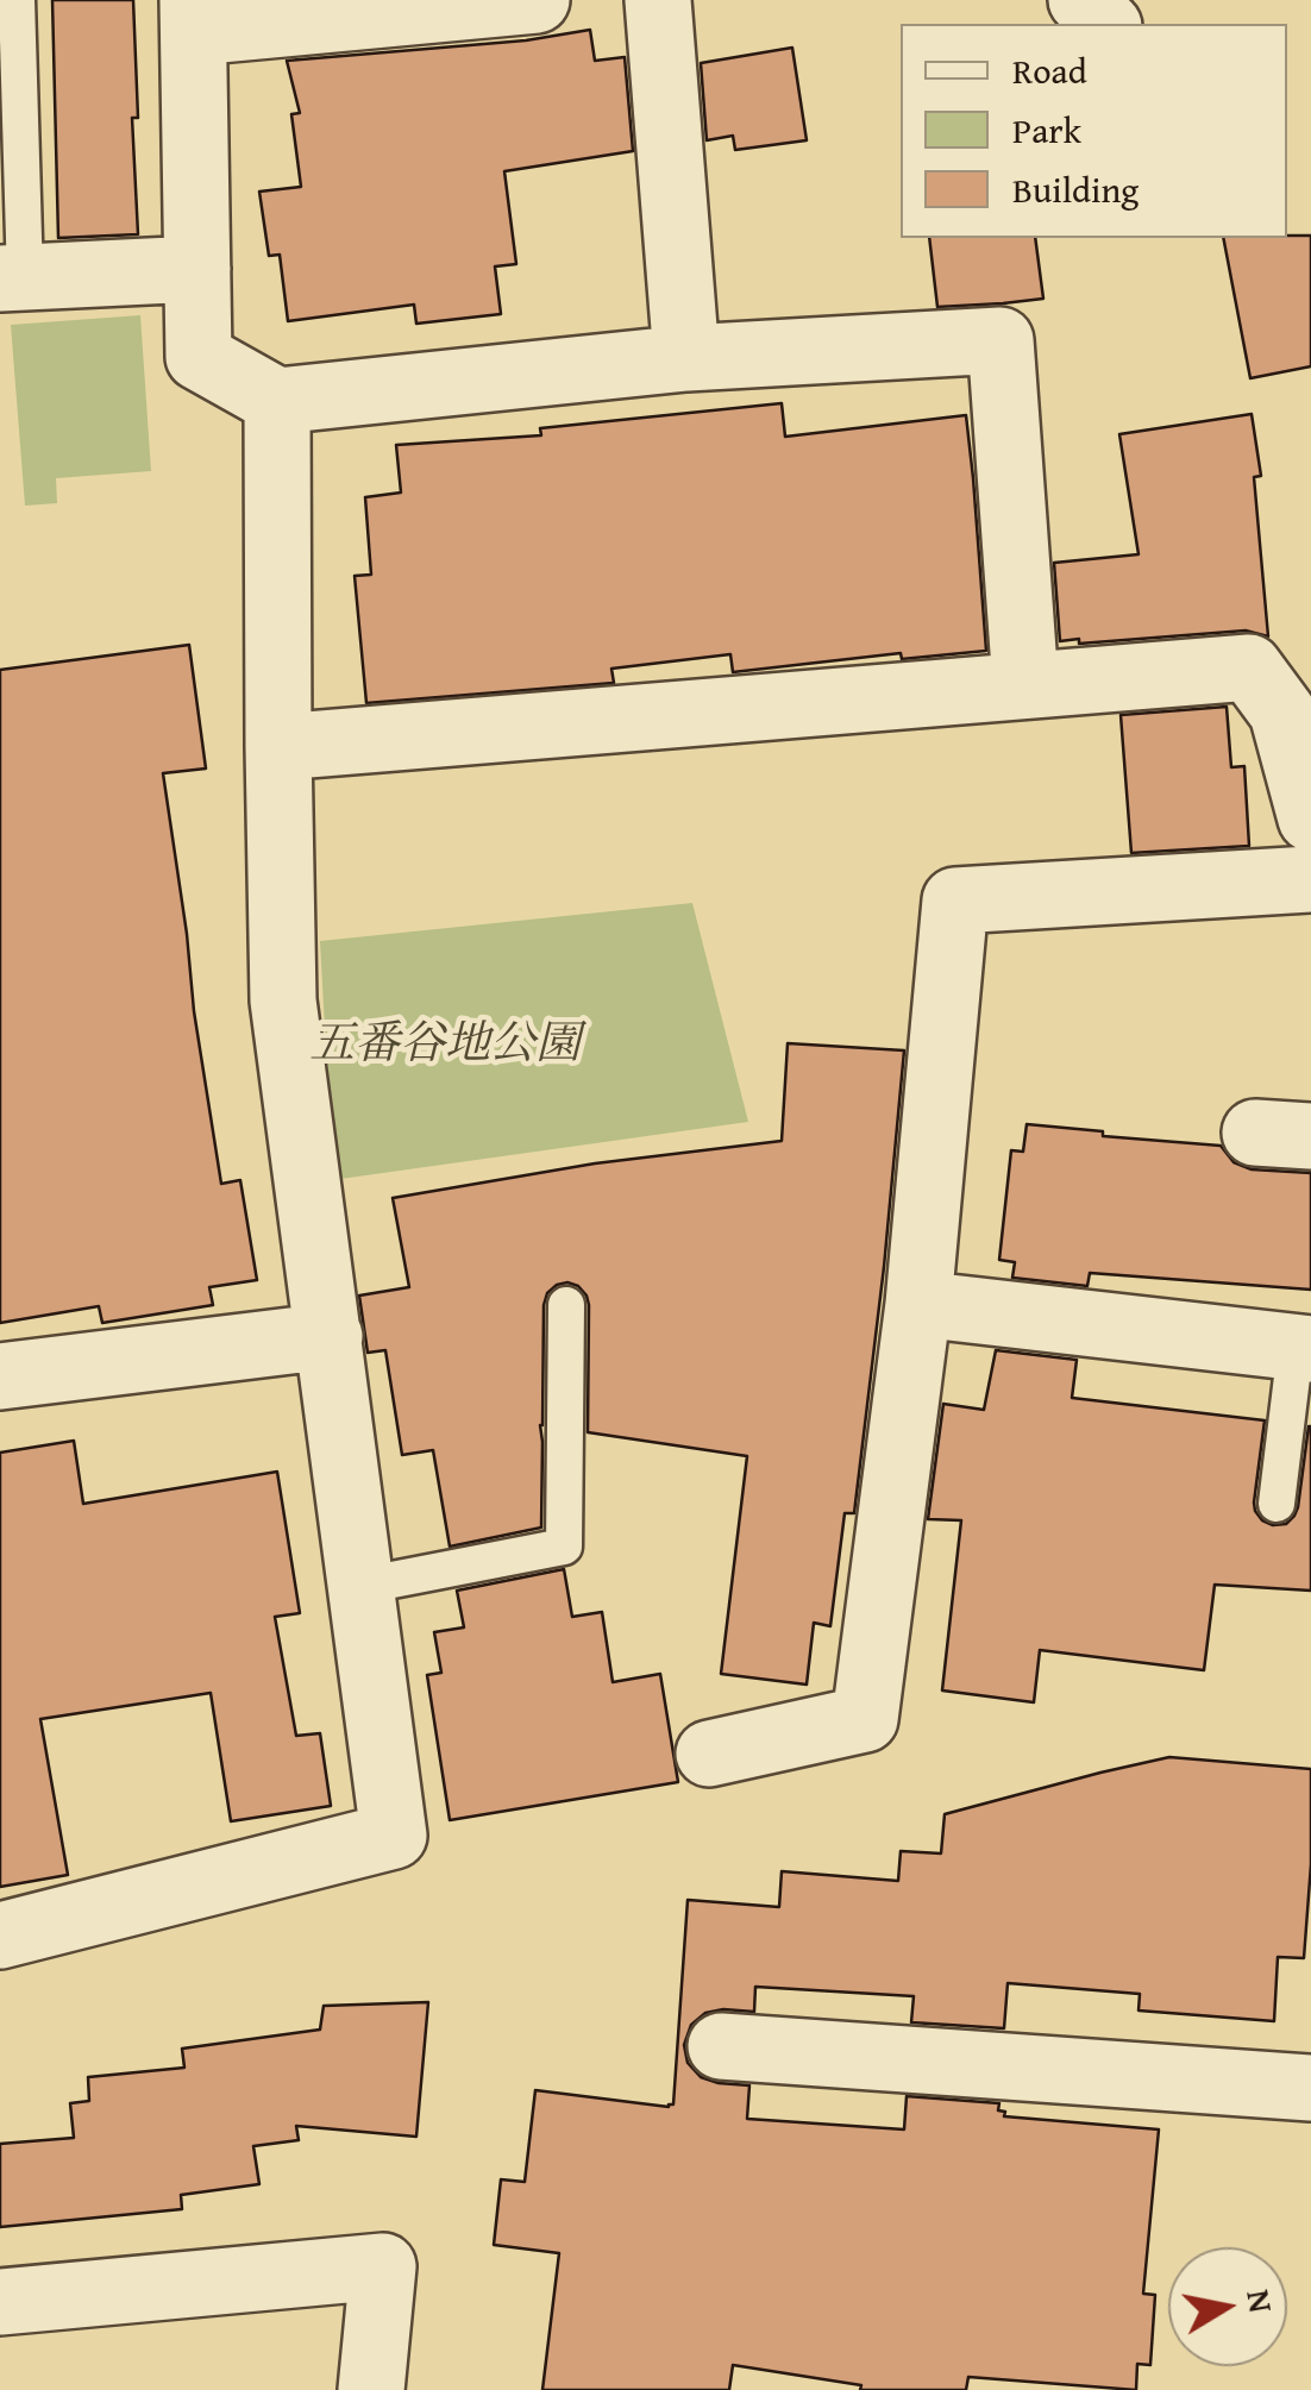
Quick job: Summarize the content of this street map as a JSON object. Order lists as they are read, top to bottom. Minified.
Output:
{"parks":["五番谷地公園"],"legend":["Road","Park","Building"],"north":"right"}
